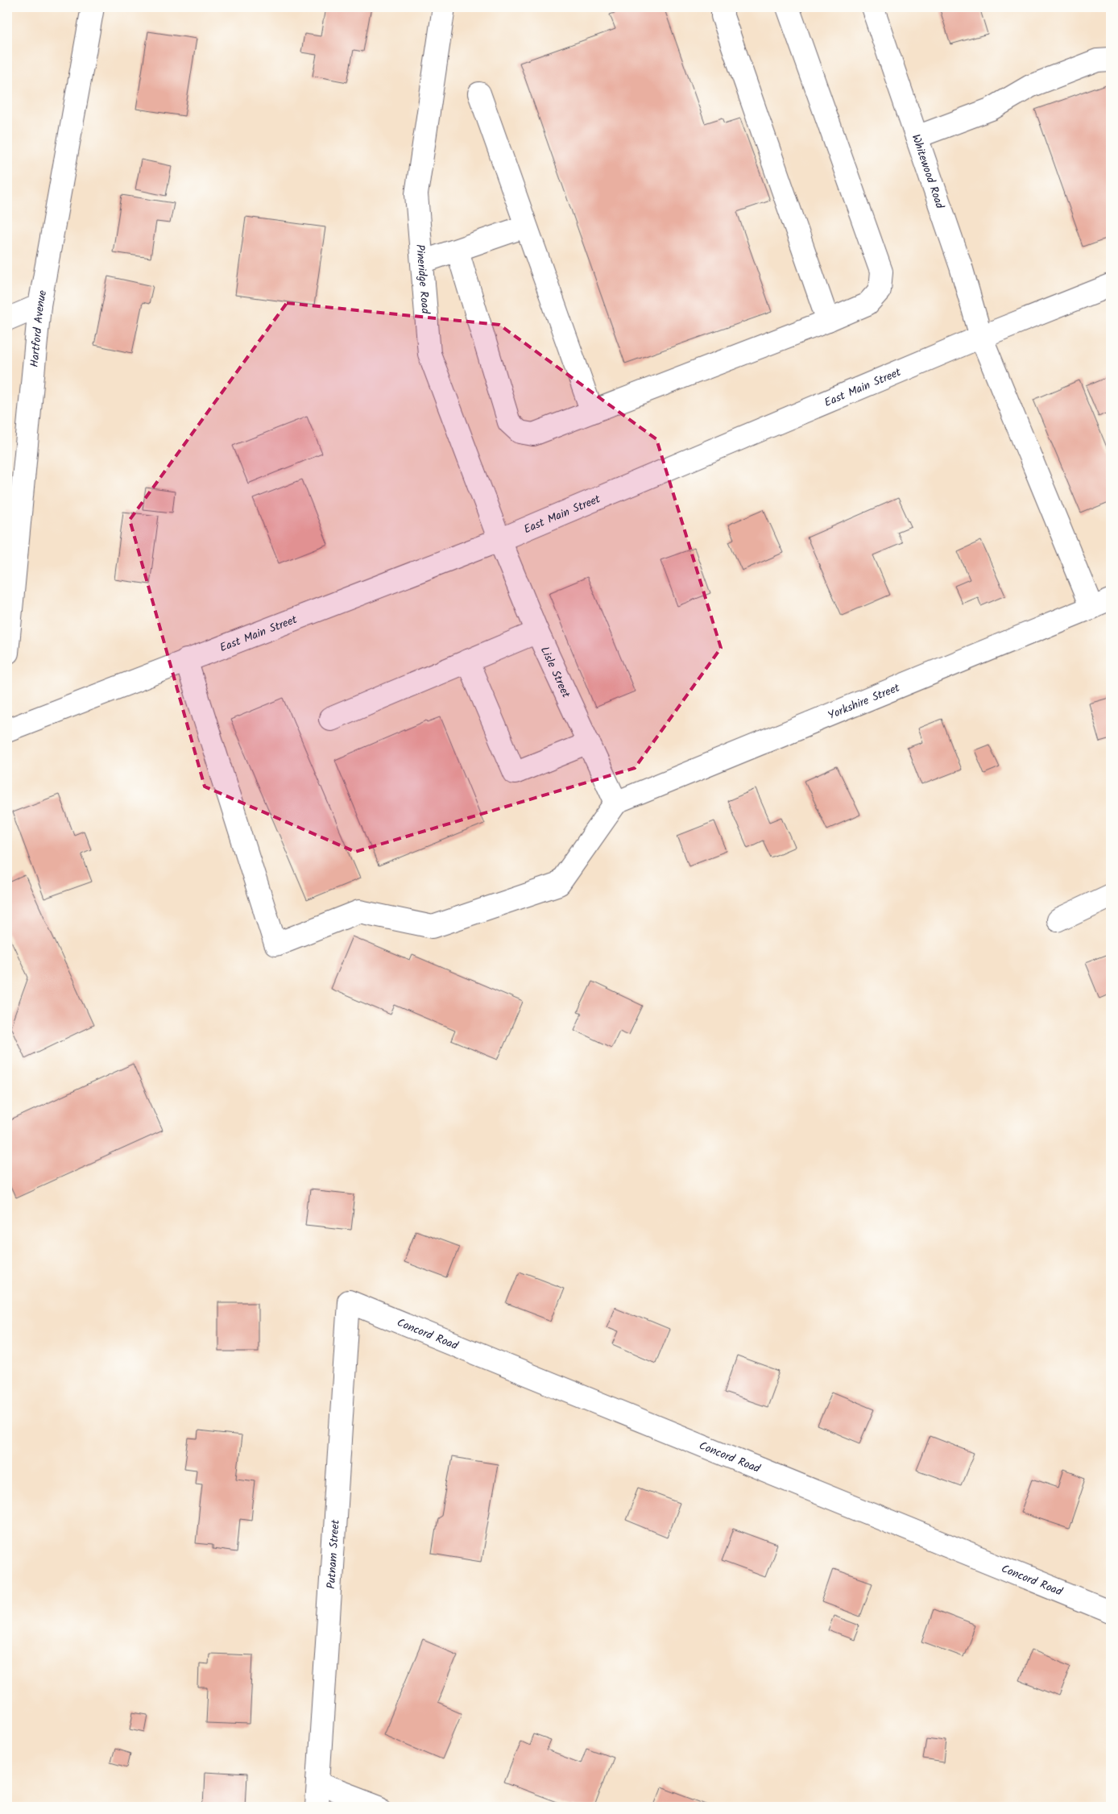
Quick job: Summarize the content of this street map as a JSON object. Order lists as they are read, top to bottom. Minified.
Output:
{"streets":{"main road":["Whitewood Road","Pineridge Road","Hartford Avenue","East Main Street","Lisle Street","Yorkshire Street","Concord Road","Putnam Street"]},"crossings":[["Whitewood Road","East Main Street"],["Whitewood Road","Yorkshire Street"],["Pineridge Road","East Main Street"],["Pineridge Road","Lisle Street"],["East Main Street","Lisle Street"],["Lisle Street","Yorkshire Street"],["Concord Road","Putnam Street"]]}
